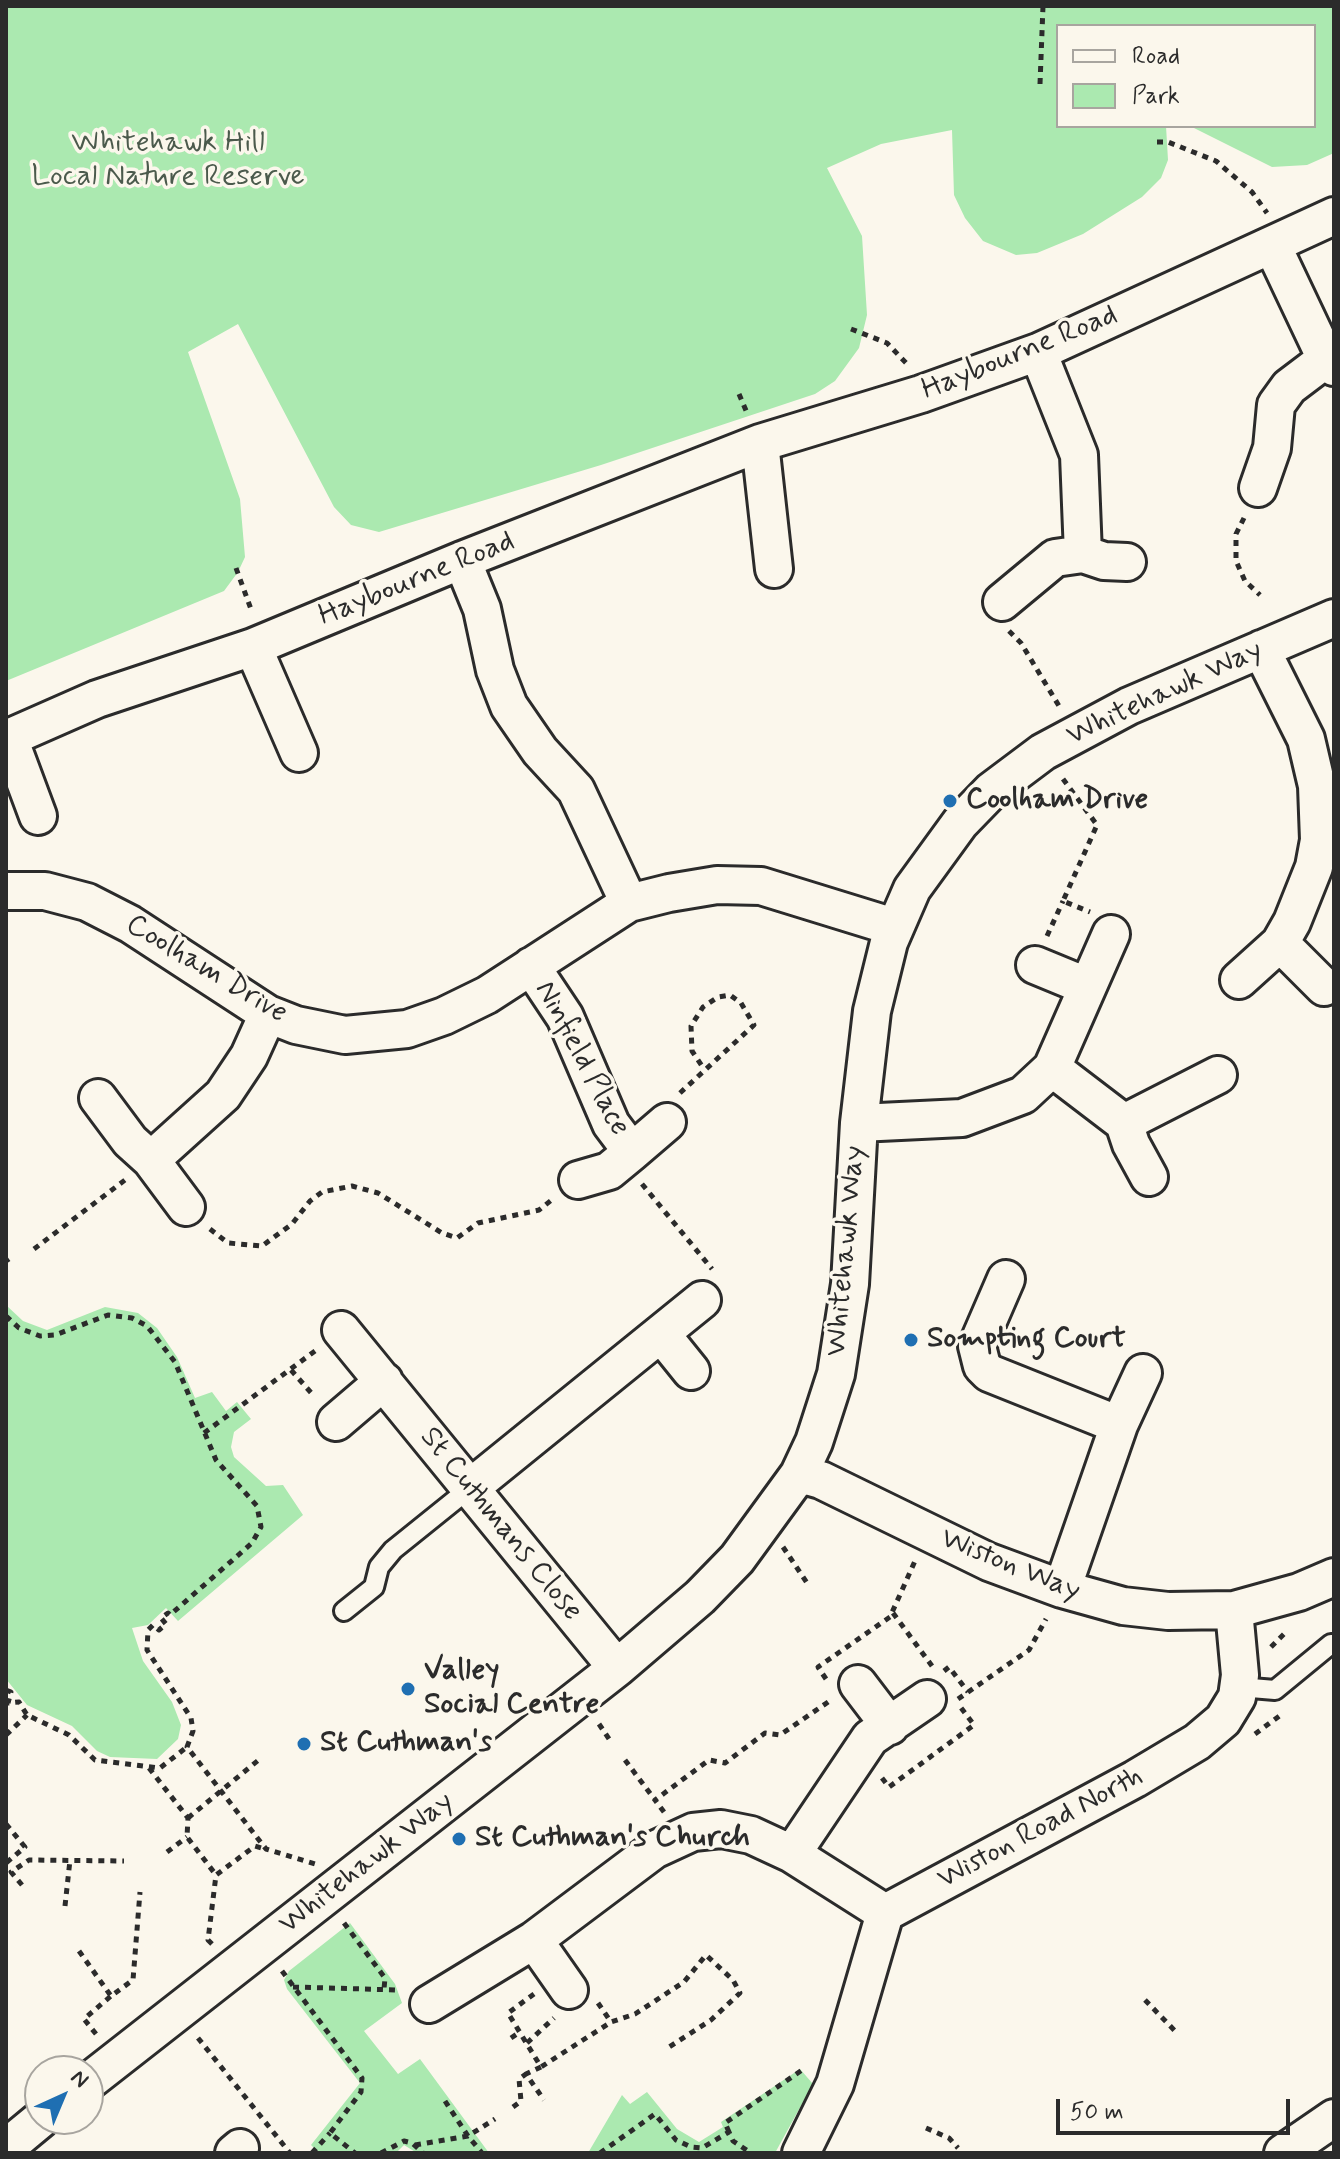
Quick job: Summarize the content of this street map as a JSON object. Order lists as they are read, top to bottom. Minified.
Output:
{"streets":{"street":["Haybourne Road","Whitehawk Way","Coolham Drive","Ninfield Place","St Cuthmans Close","Wiston Way","Wiston Road North"]},"crossings":[["Whitehawk Way","Coolham Drive"],["Whitehawk Way","St Cuthmans Close"],["Whitehawk Way","Wiston Way"],["Coolham Drive","Ninfield Place"]],"parks":["Whitehawk Hill Local Nature Reserve"],"places":["Coolham Drive","Sompting Court","Valley Social Centre","St Cuthman's","St Cuthman's Church"],"legend":["Road","Park"],"scale_bar":"50 m","north":"top right"}
